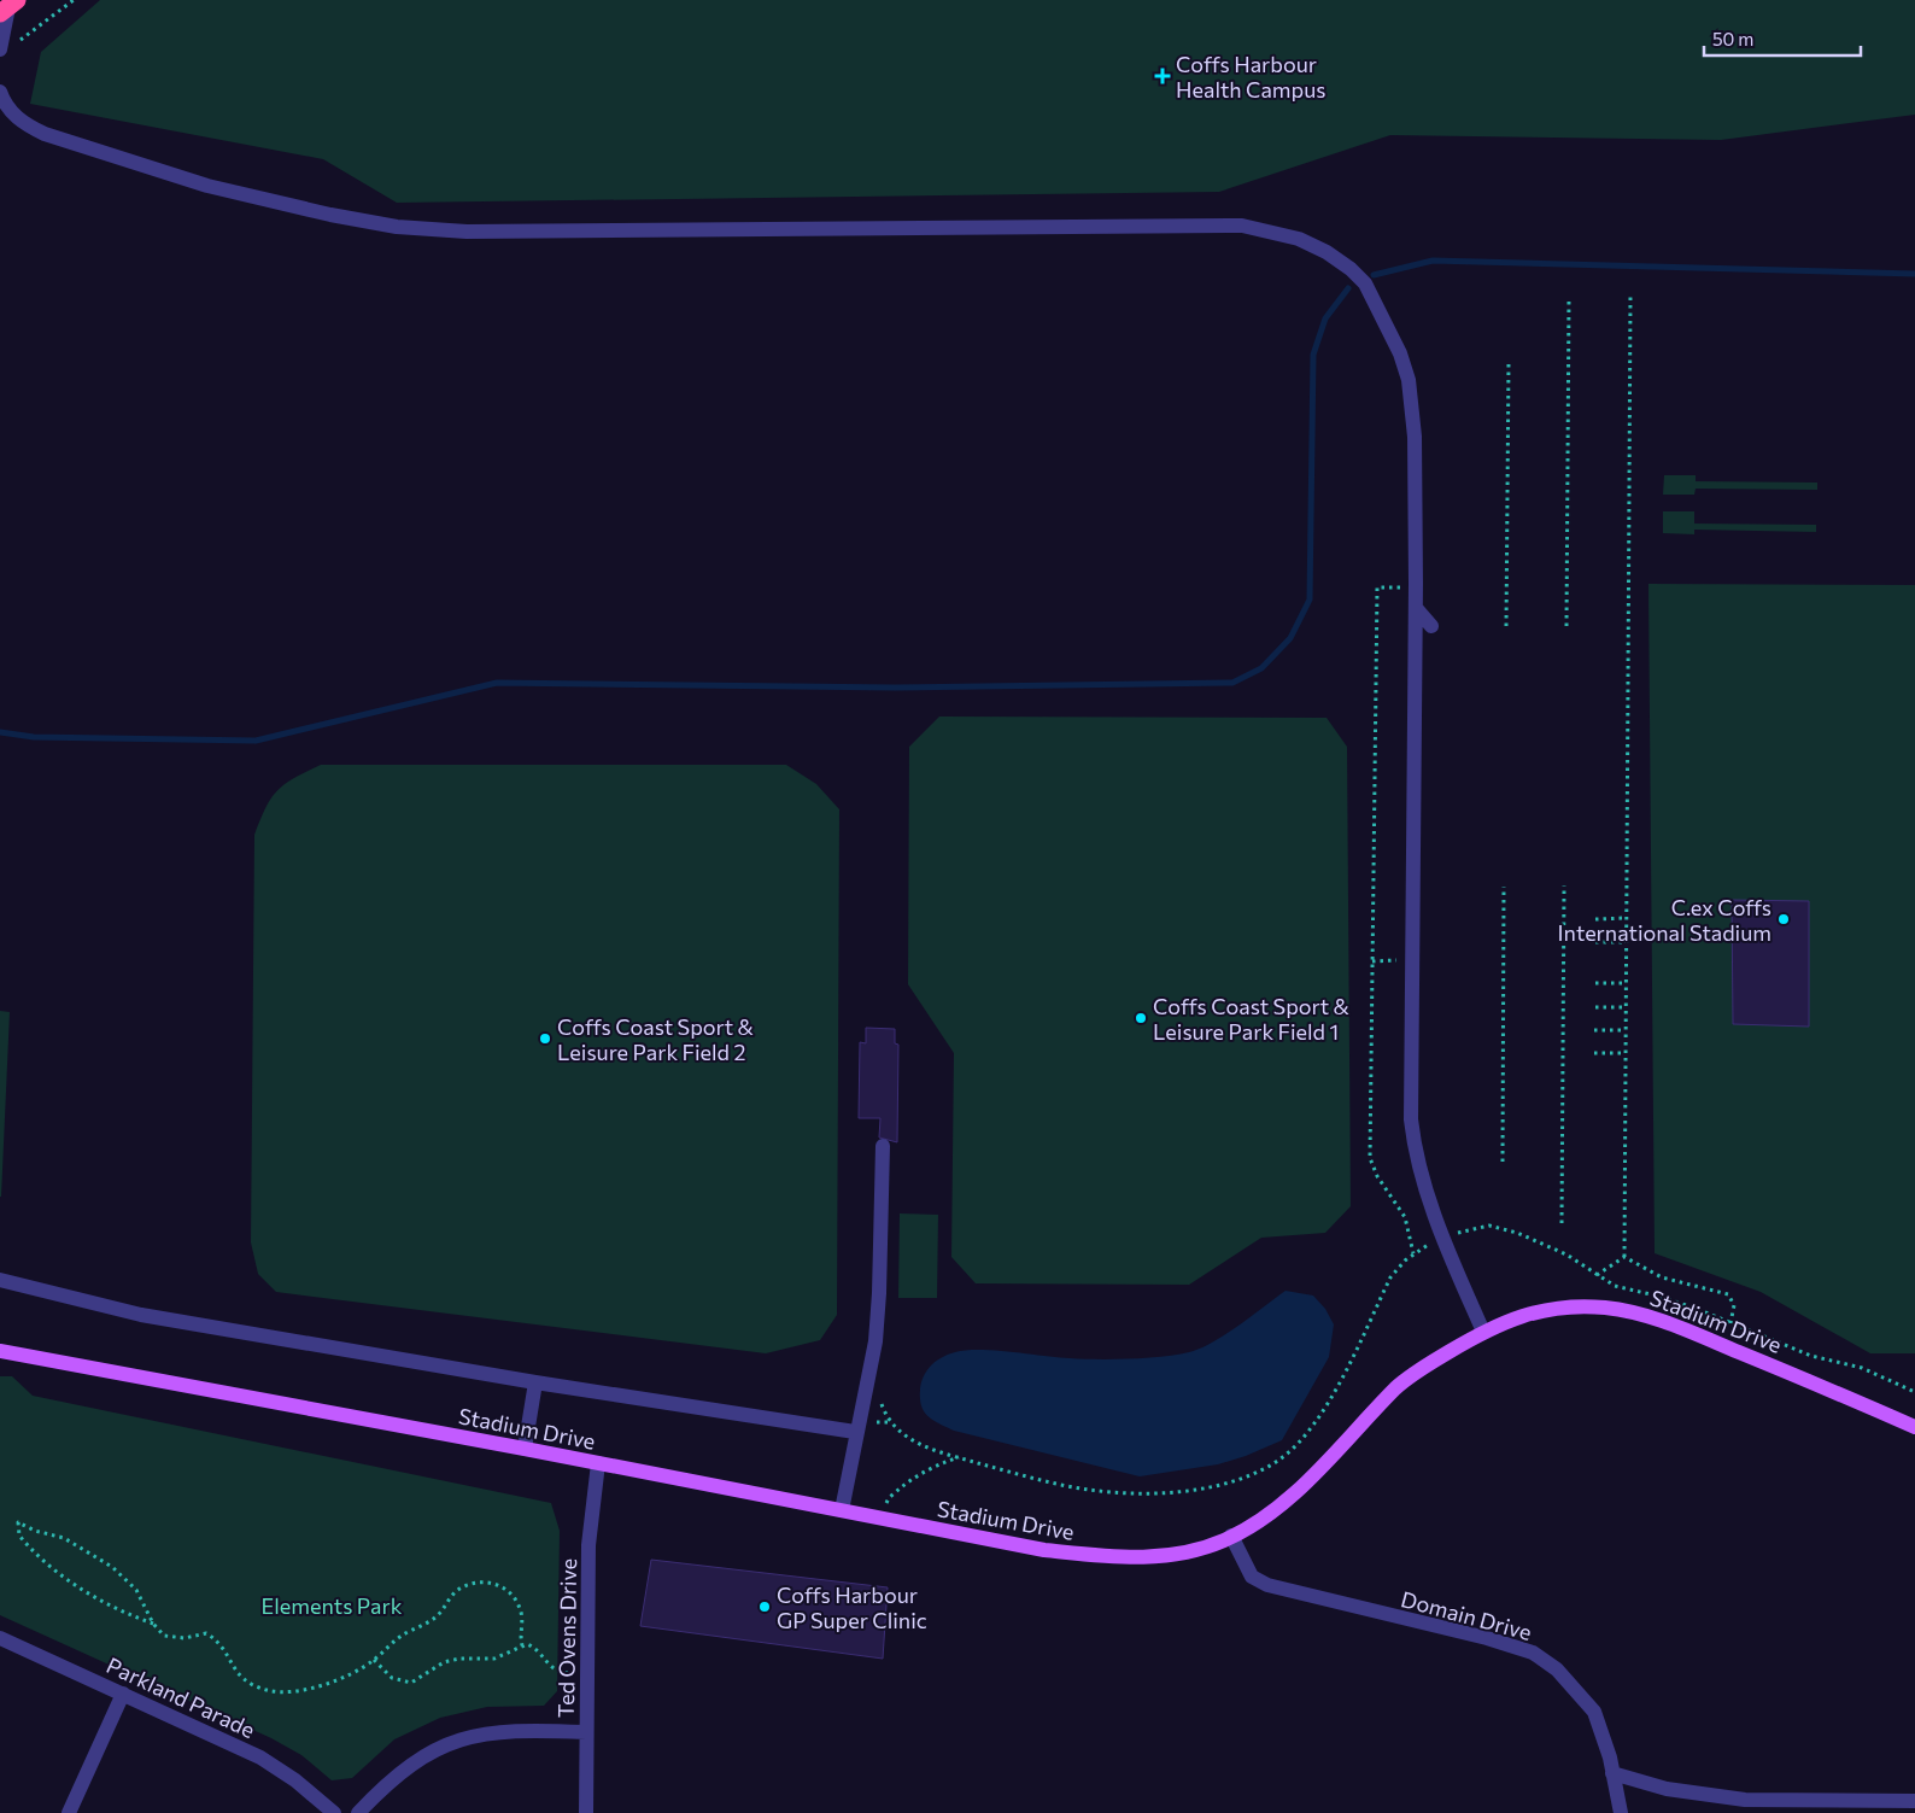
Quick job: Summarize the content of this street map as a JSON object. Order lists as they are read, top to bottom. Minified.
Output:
{"streets":{"main road":["Stadium Drive"],"street":["Domain Drive","Ted Ovens Drive","Parkland Parade"]},"crossings":[["Stadium Drive","Domain Drive"],["Stadium Drive","Ted Ovens Drive"]],"parks":["Elements Park"],"places":{"health":["Coffs Harbour Health Campus"],"other":["C.ex Coffs International Stadium","Coffs Coast Sport & Leisure Park Field 1","Coffs Coast Sport & Leisure Park Field 2","Coffs Harbour GP Super Clinic"]},"scale_bar":"50 m"}
